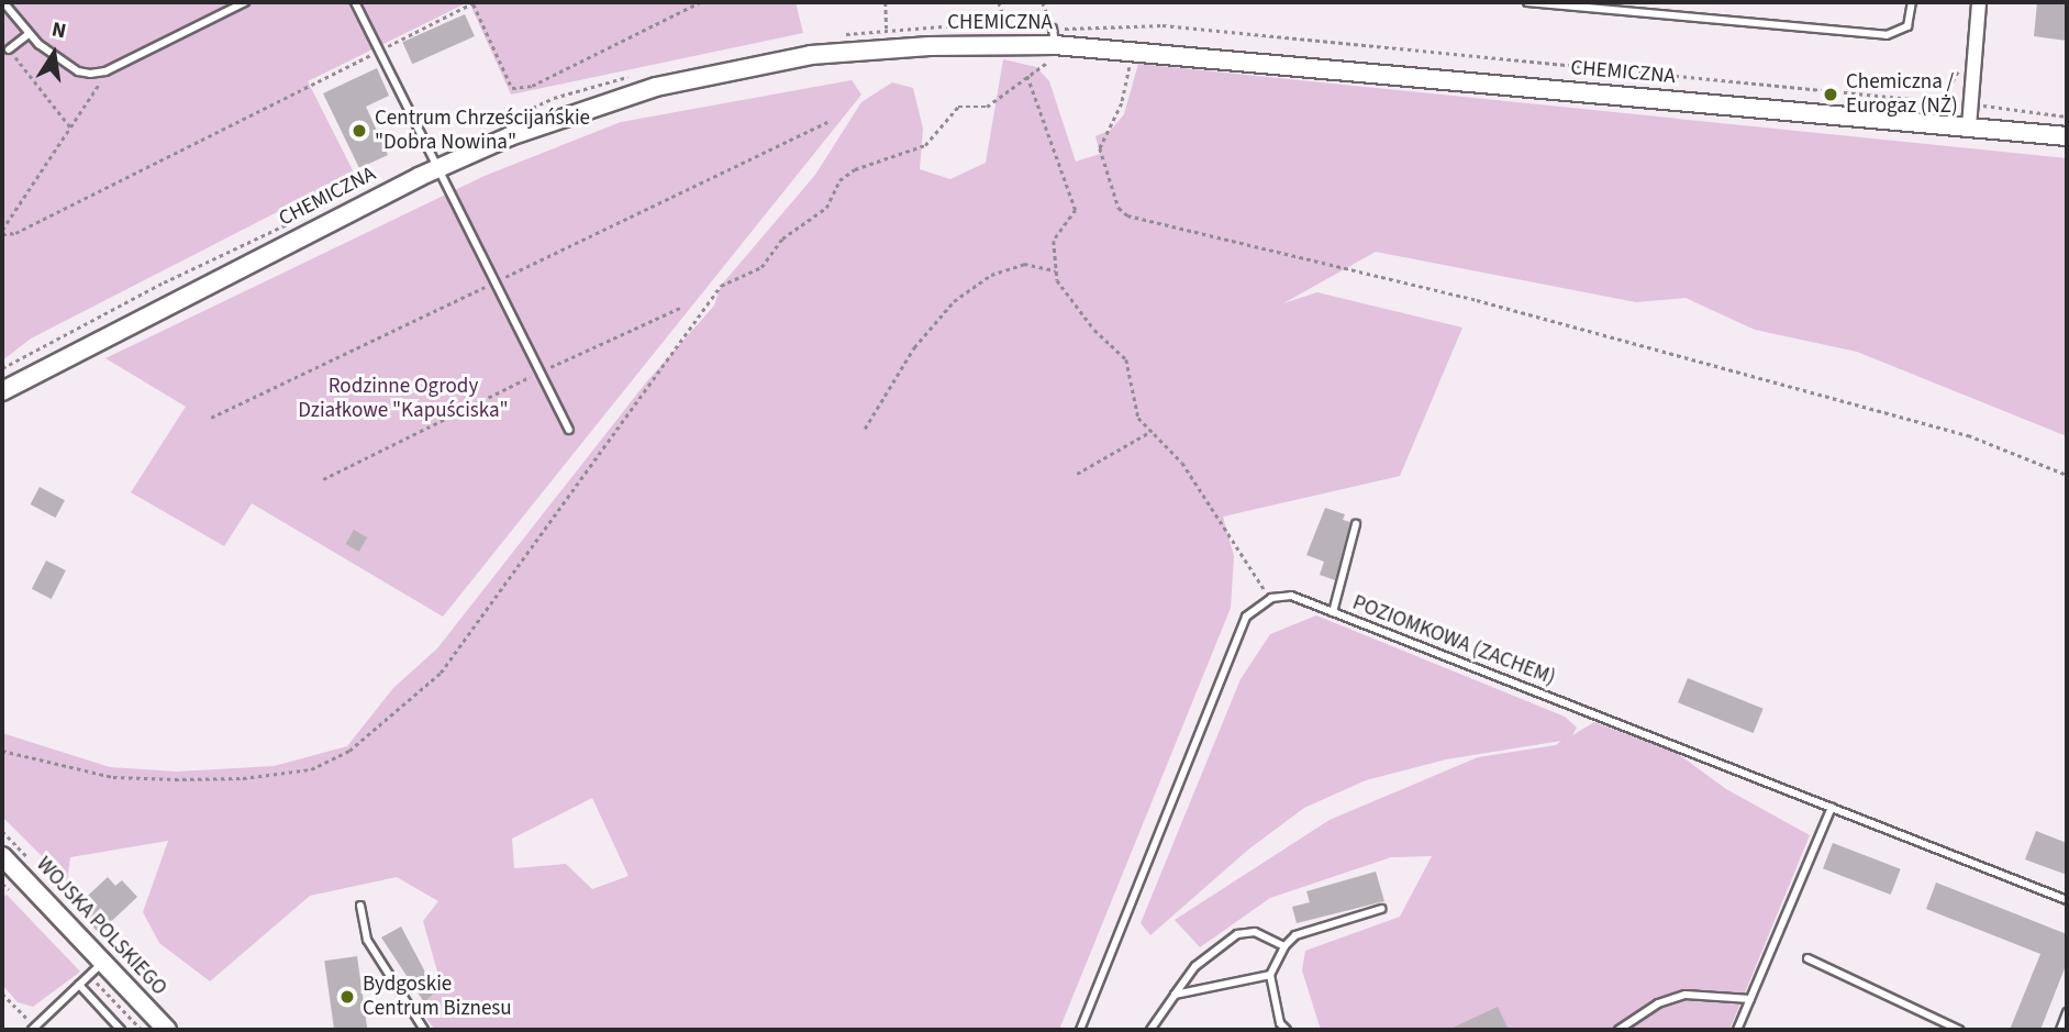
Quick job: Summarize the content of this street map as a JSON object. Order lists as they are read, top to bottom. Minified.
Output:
{"streets":{"street":["CHEMICZNA","WOJSKA POLSKIEGO"],"lane":["POZIOMKOWA (ZACHEM)"]},"parks":["Rodzinne Ogrody Działkowe \"Kapuściska\""],"places":["Chemiczna / Eurogaz (NŻ)","Centrum Chrześcijańskie \"Dobra Nowina\"","Bydgoskie Centrum Biznesu"],"north":"top"}
